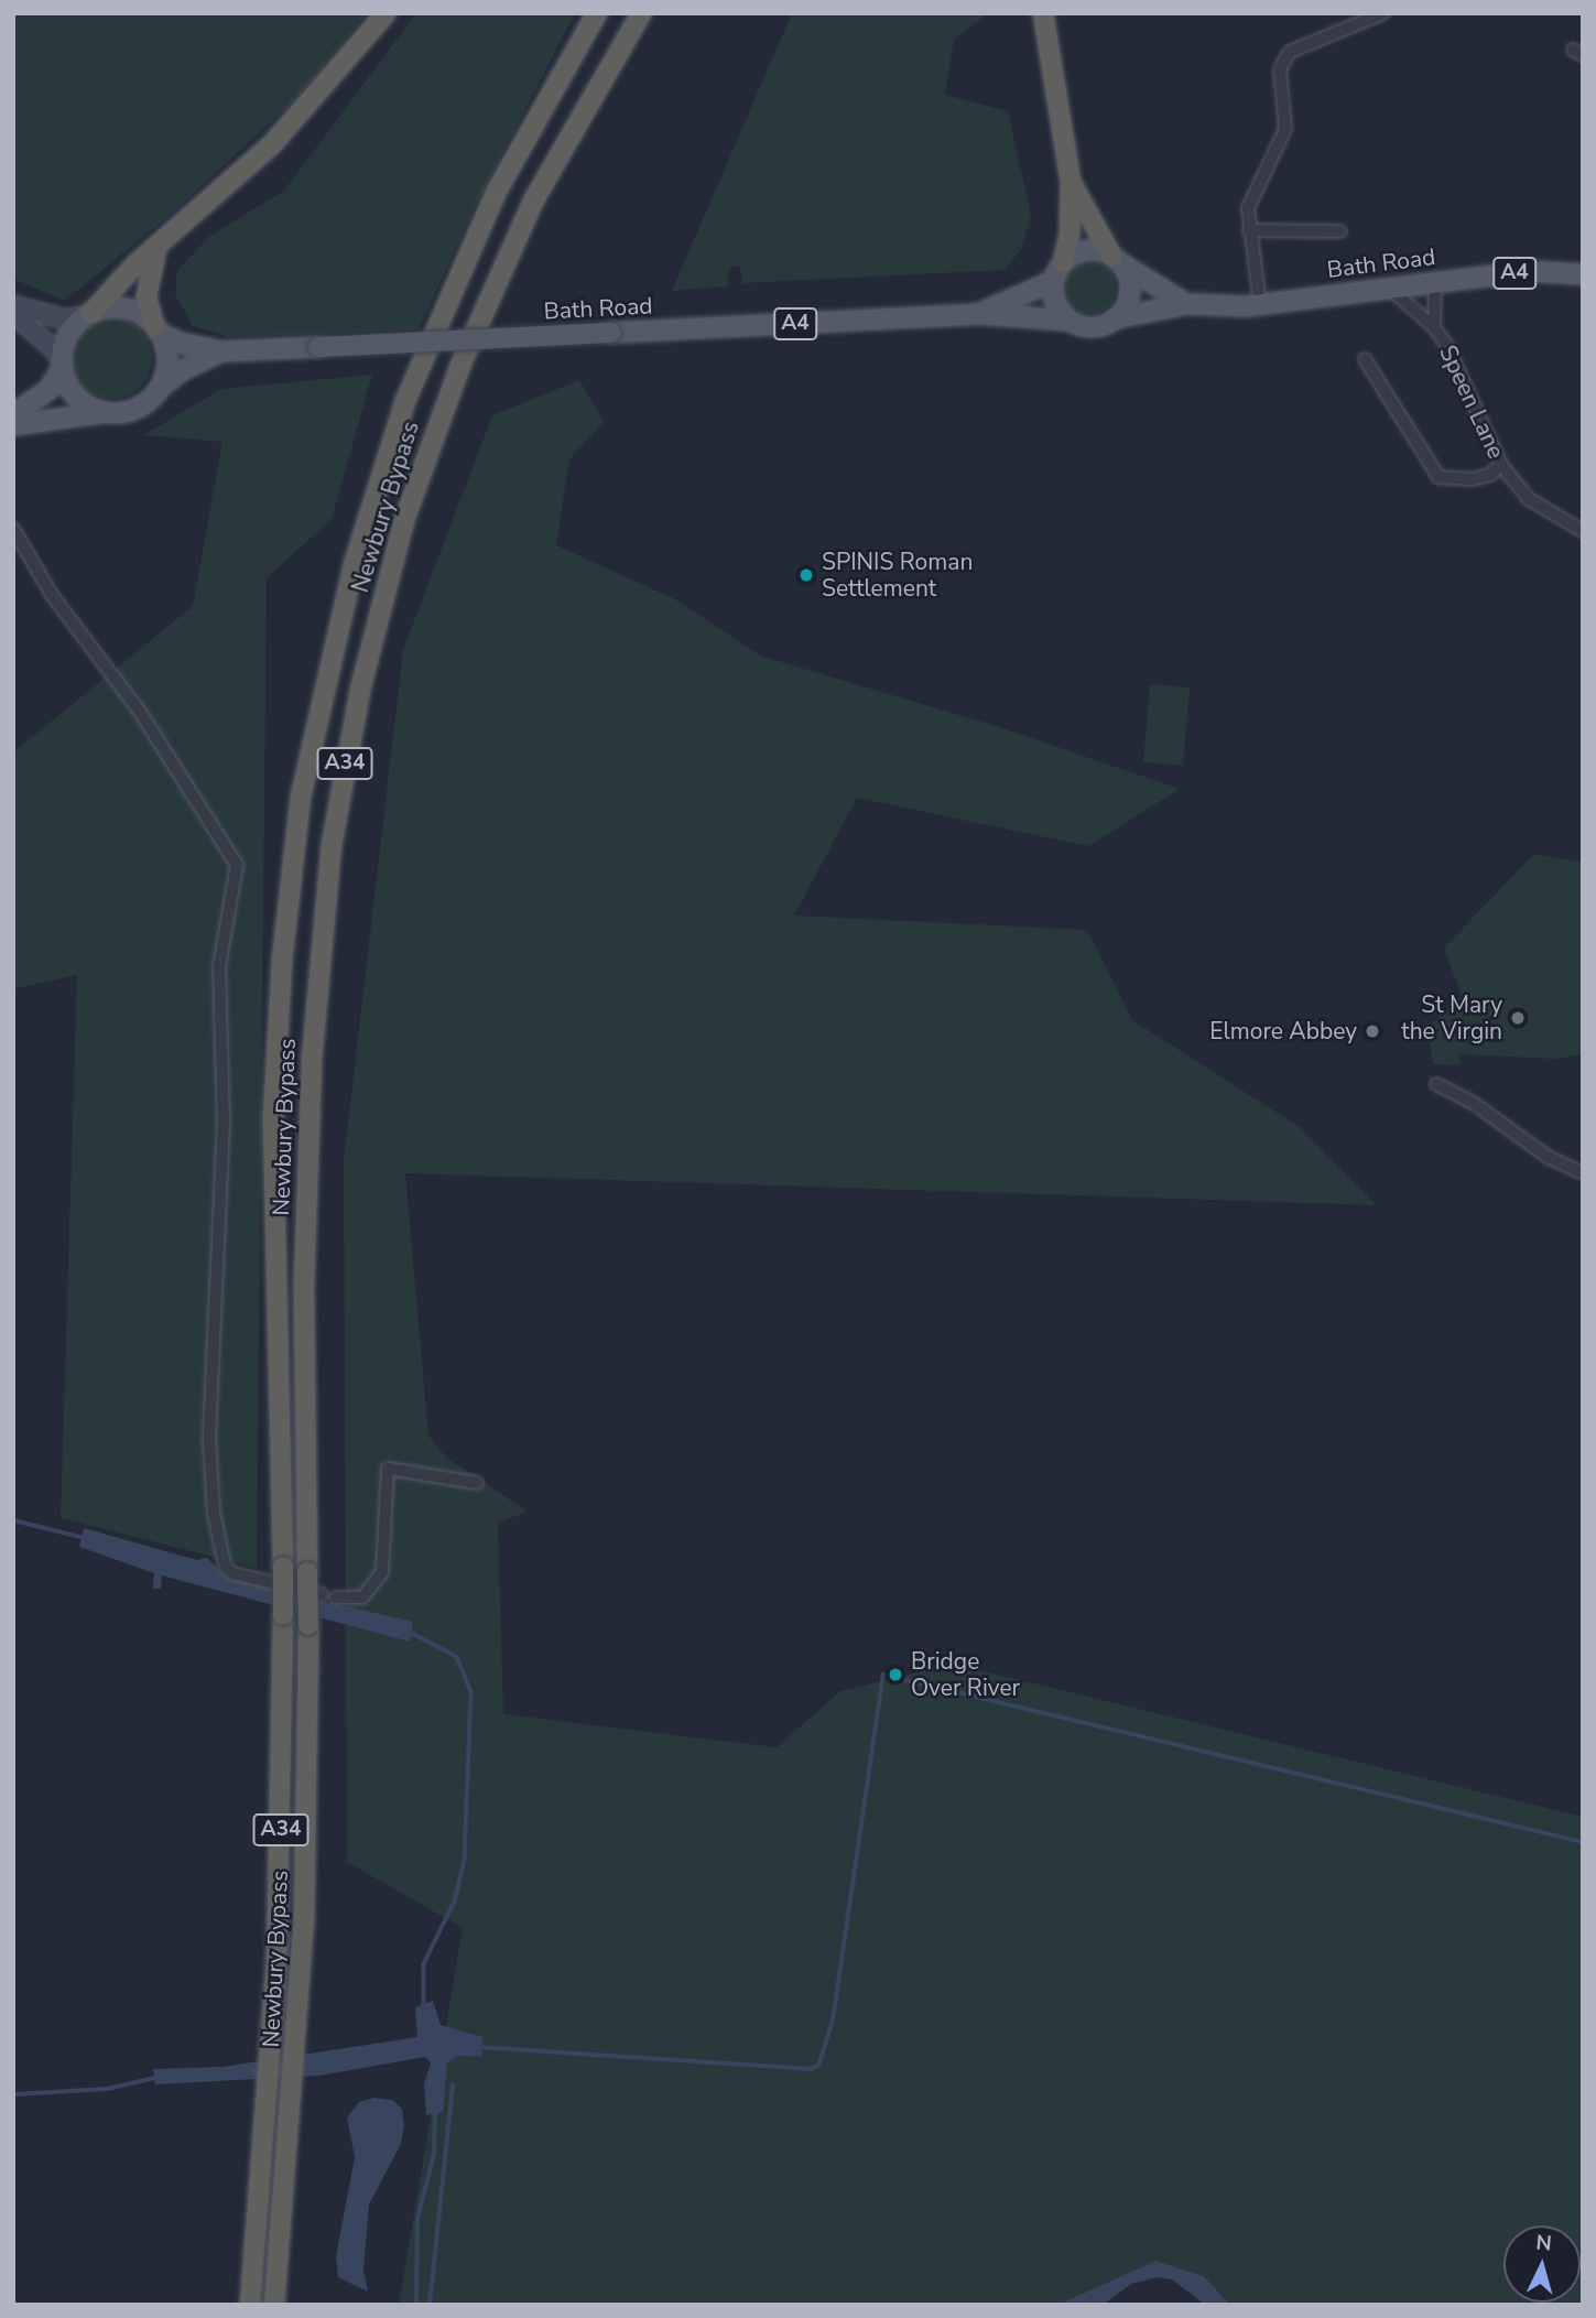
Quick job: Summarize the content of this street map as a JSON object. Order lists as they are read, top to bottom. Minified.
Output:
{"streets":{"highway":["Newbury Bypass","A34"],"main road":["Bath Road","A4"],"street":["Speen Lane"]},"crossings":[["Bath Road","Speen Lane"]],"places":["SPINIS Roman Settlement","St Mary the Virgin","Elmore Abbey","Bridge Over River"],"north":"top"}
